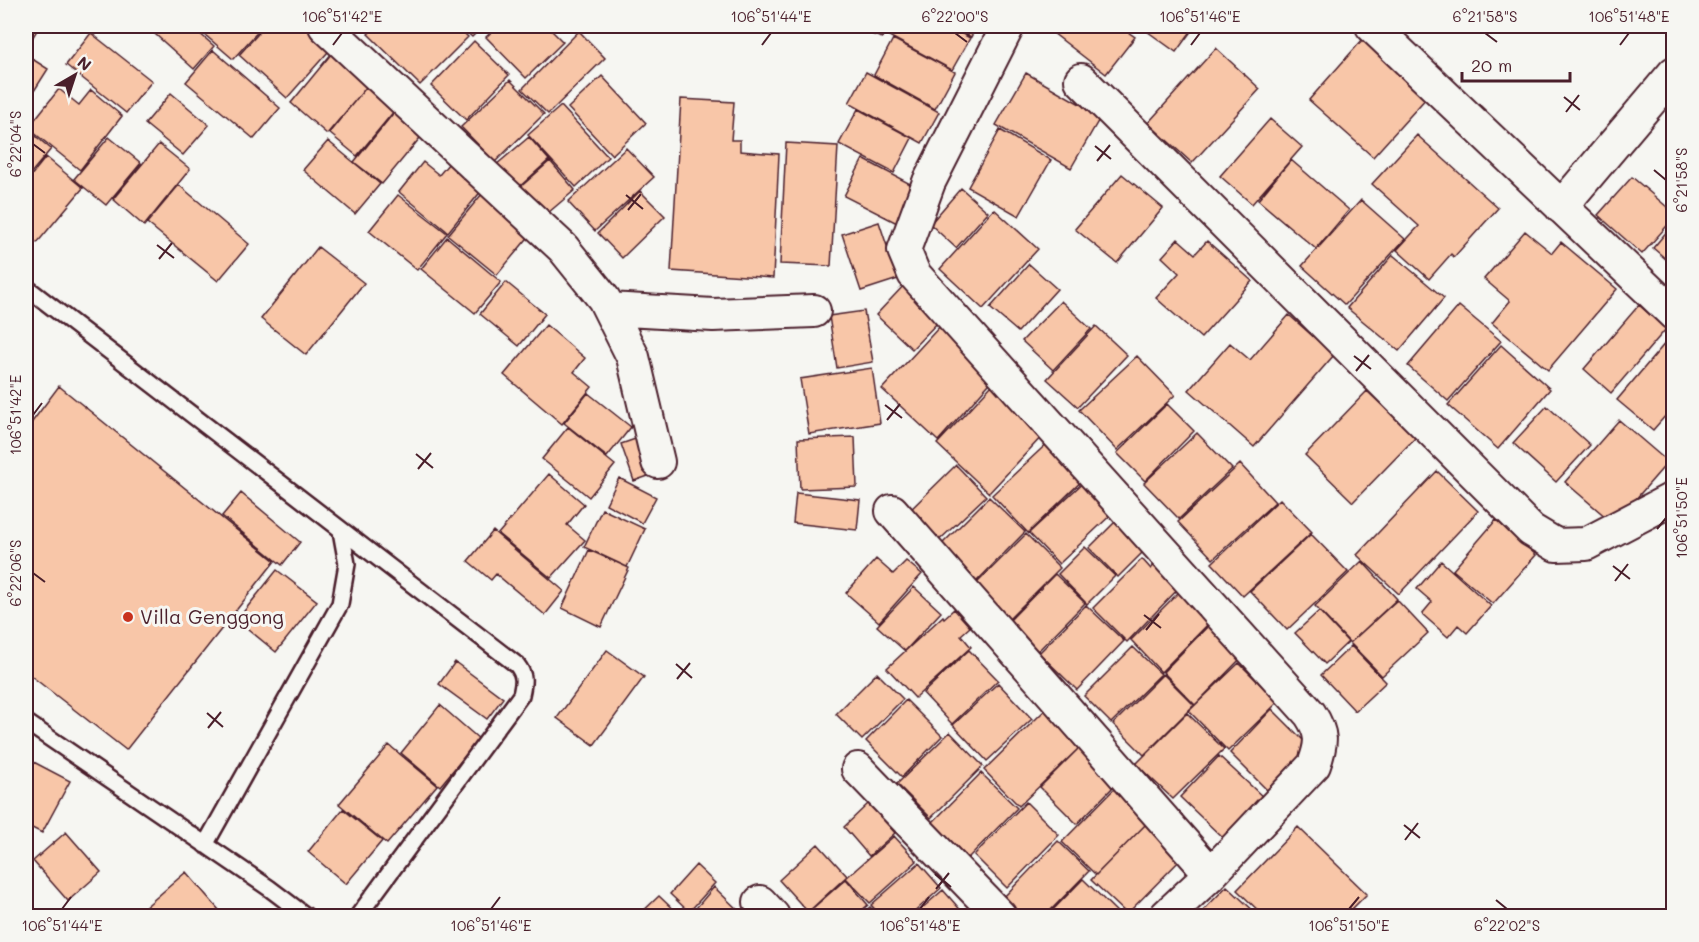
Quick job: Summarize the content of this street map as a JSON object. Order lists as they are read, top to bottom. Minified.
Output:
{"places":["Villa Genggong"],"scale_bar":"20 m","north":"top right","coordinates":["106°51'42\"E","106°51'44\"E","6°22'00\"S","106°51'46\"E","6°21'58\"S","106°51'48\"E","6°22'04\"S","106°51'50\"E","6°22'06\"S","6°22'02\"S"]}
